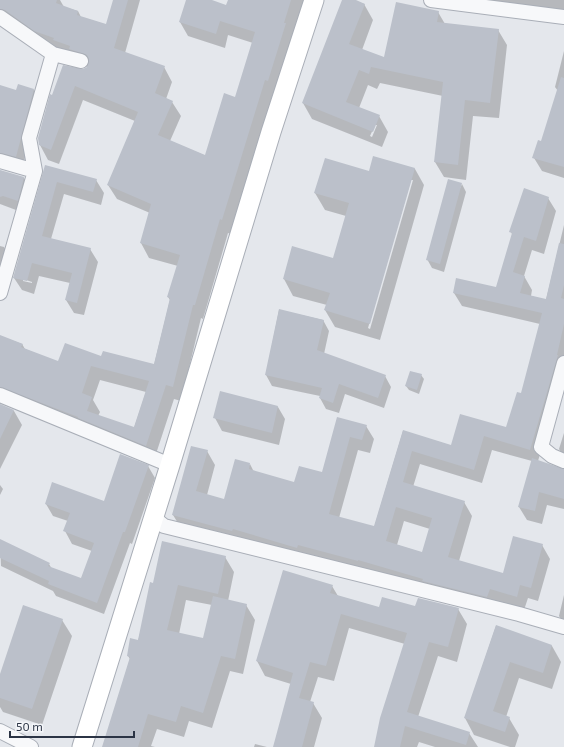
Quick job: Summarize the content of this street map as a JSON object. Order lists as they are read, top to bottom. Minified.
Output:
{"scale_bar":"50 m"}
